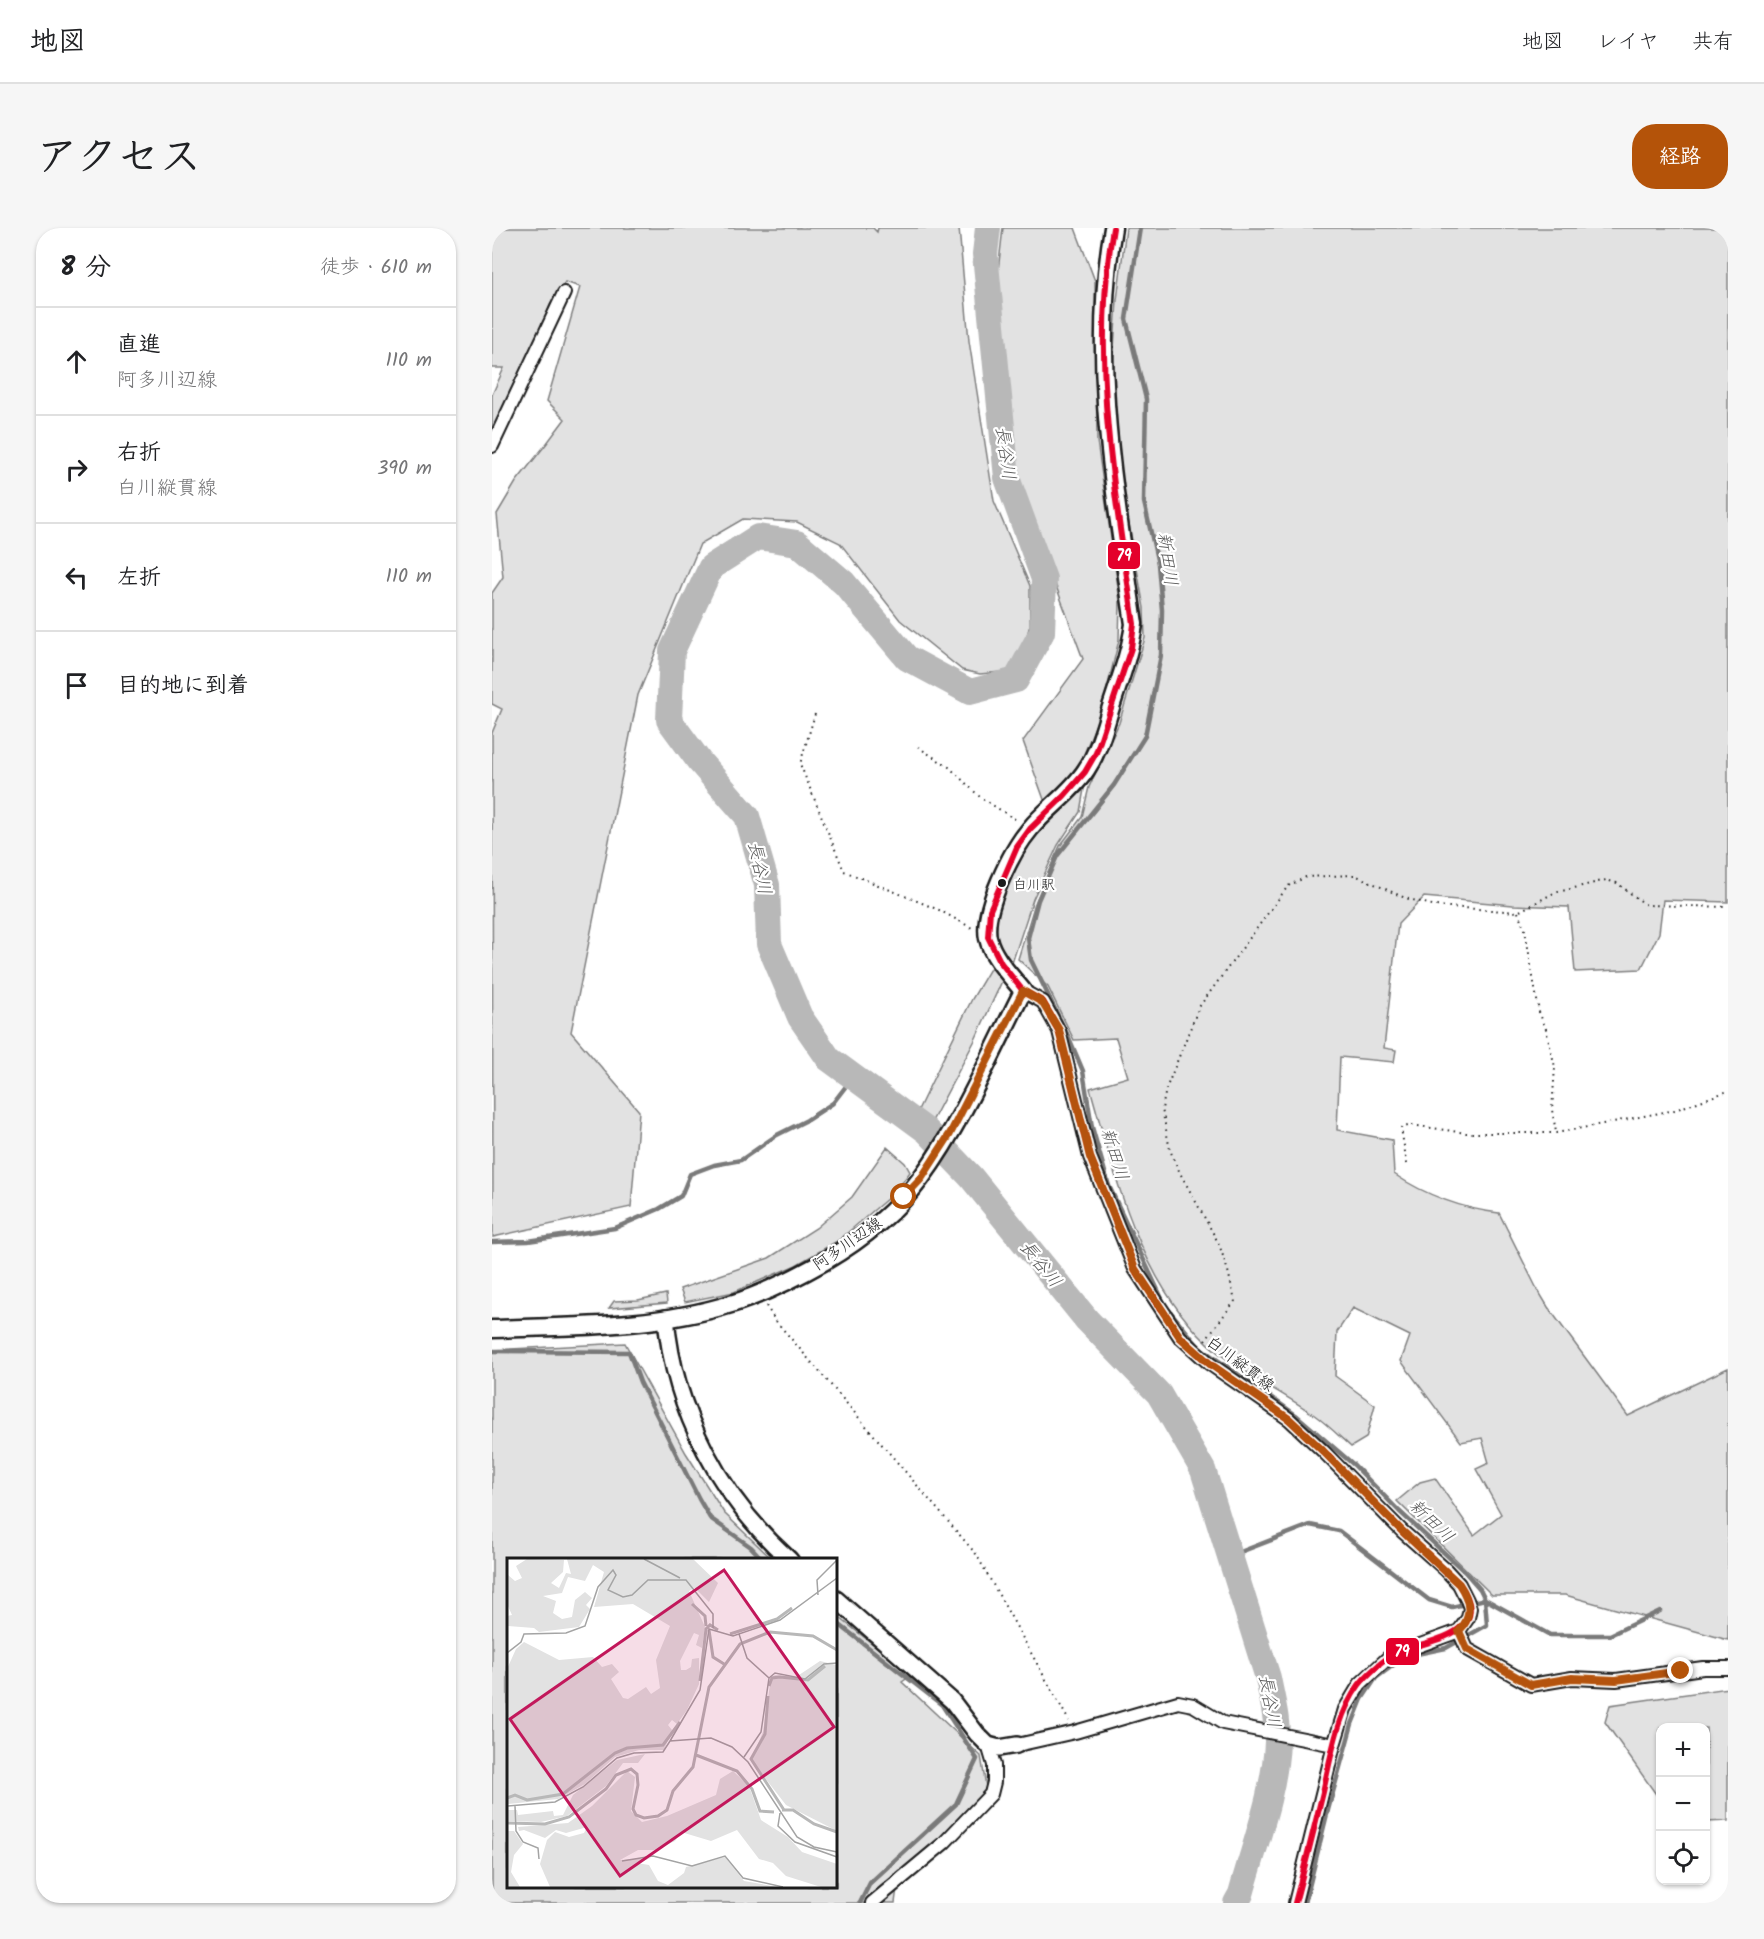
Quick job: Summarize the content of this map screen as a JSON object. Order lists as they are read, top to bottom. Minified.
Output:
{"streets":{"main road":["阿多川辺線"],"street":["白川縦貫線"]},"crossings":[["阿多川辺線","白川縦貫線"]],"water":["長谷川","新田川"],"places":["白川駅"],"lines":["transit line 79"],"page":{"header":"地図","nav":["地図","レイヤ","共有"],"title":"アクセス","buttons":"経路","heading":["8 分","徒歩 · 610 m"],"list":[["直進","阿多川辺線","110 m"],["右折","白川縦貫線","390 m"],["左折","110 m"],"目的地に到着"],"map_buttons":["+","−"]}}
